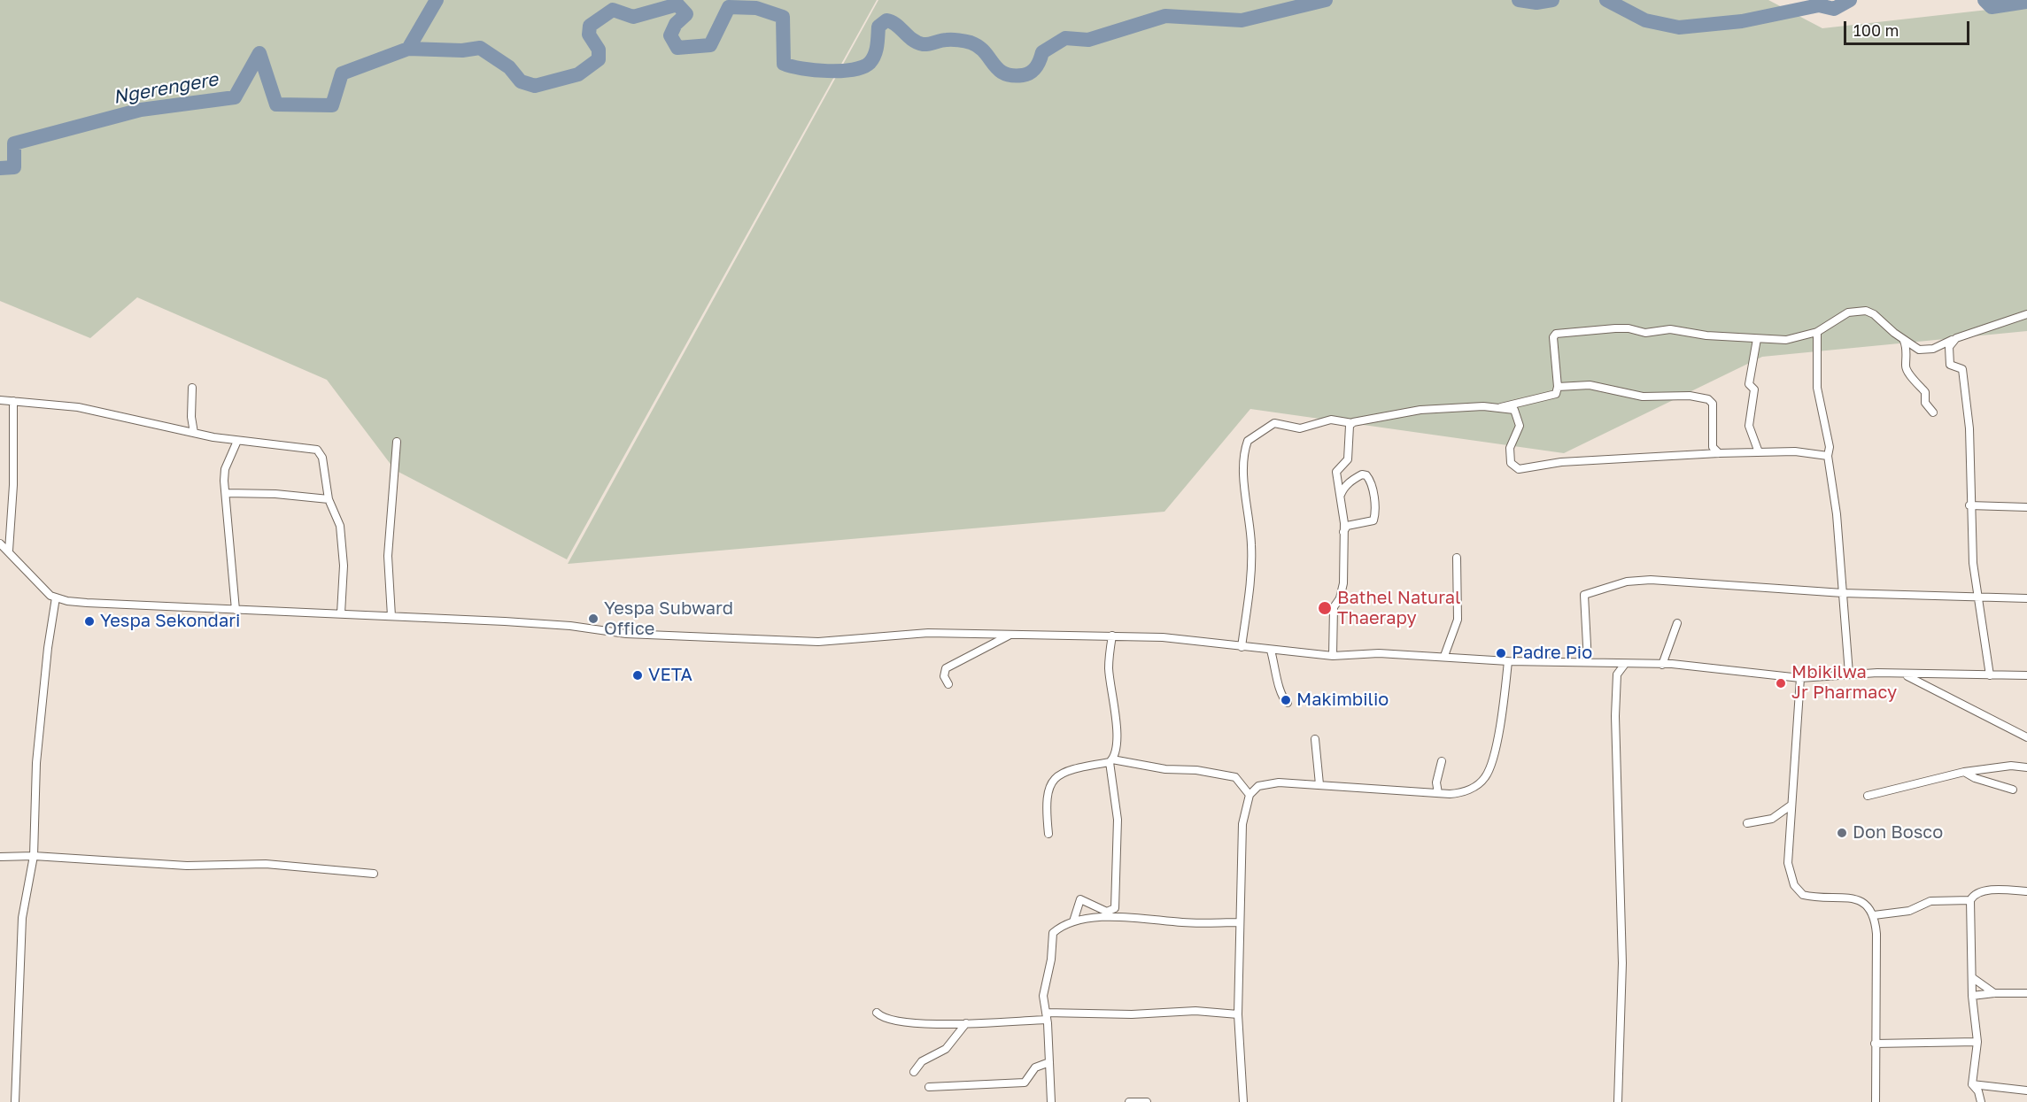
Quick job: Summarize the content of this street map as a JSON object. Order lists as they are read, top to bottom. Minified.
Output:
{"water":["Ngerengere"],"places":["Bathel Natural Thaerapy","Yespa Subward Office","Yespa Sekondari","Padre Pio","VETA","Mbikilwa Jr Pharmacy","Makimbilio","Don Bosco"],"scale_bar":"100 m"}
